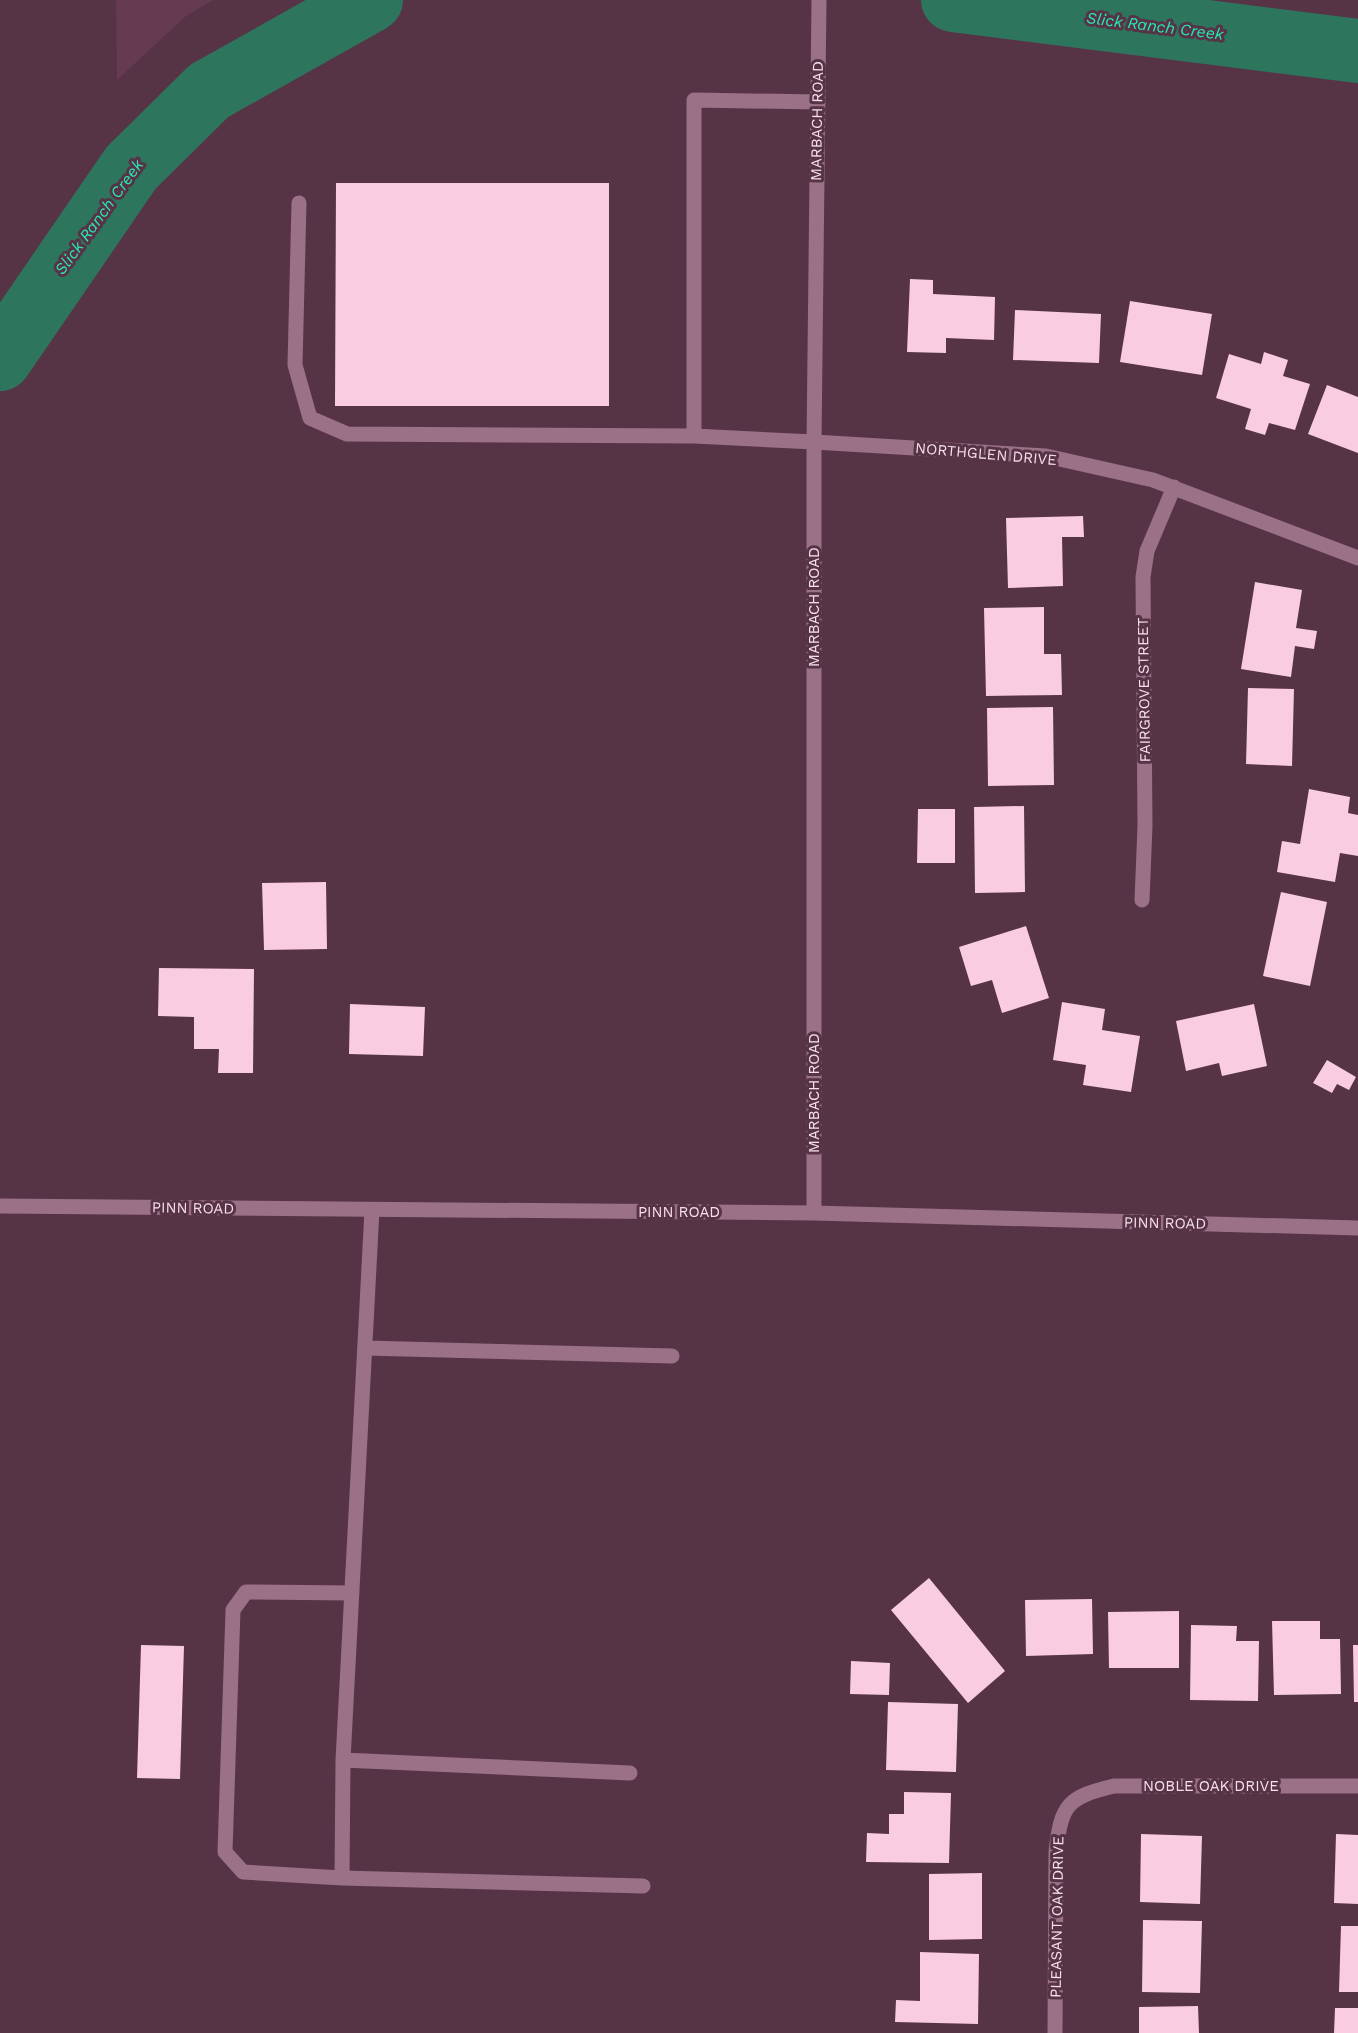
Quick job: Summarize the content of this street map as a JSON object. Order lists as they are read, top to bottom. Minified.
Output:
{"streets":{"street":["MARBACH ROAD","NORTHGLEN DRIVE","FAIRGROVE STREET","PINN ROAD","NOBLE OAK DRIVE","PLEASANT OAK DRIVE"]},"crossings":[["MARBACH ROAD","NORTHGLEN DRIVE"],["MARBACH ROAD","PINN ROAD"],["NORTHGLEN DRIVE","FAIRGROVE STREET"],["NOBLE OAK DRIVE","PLEASANT OAK DRIVE"]],"water":["Slick Ranch Creek"]}
